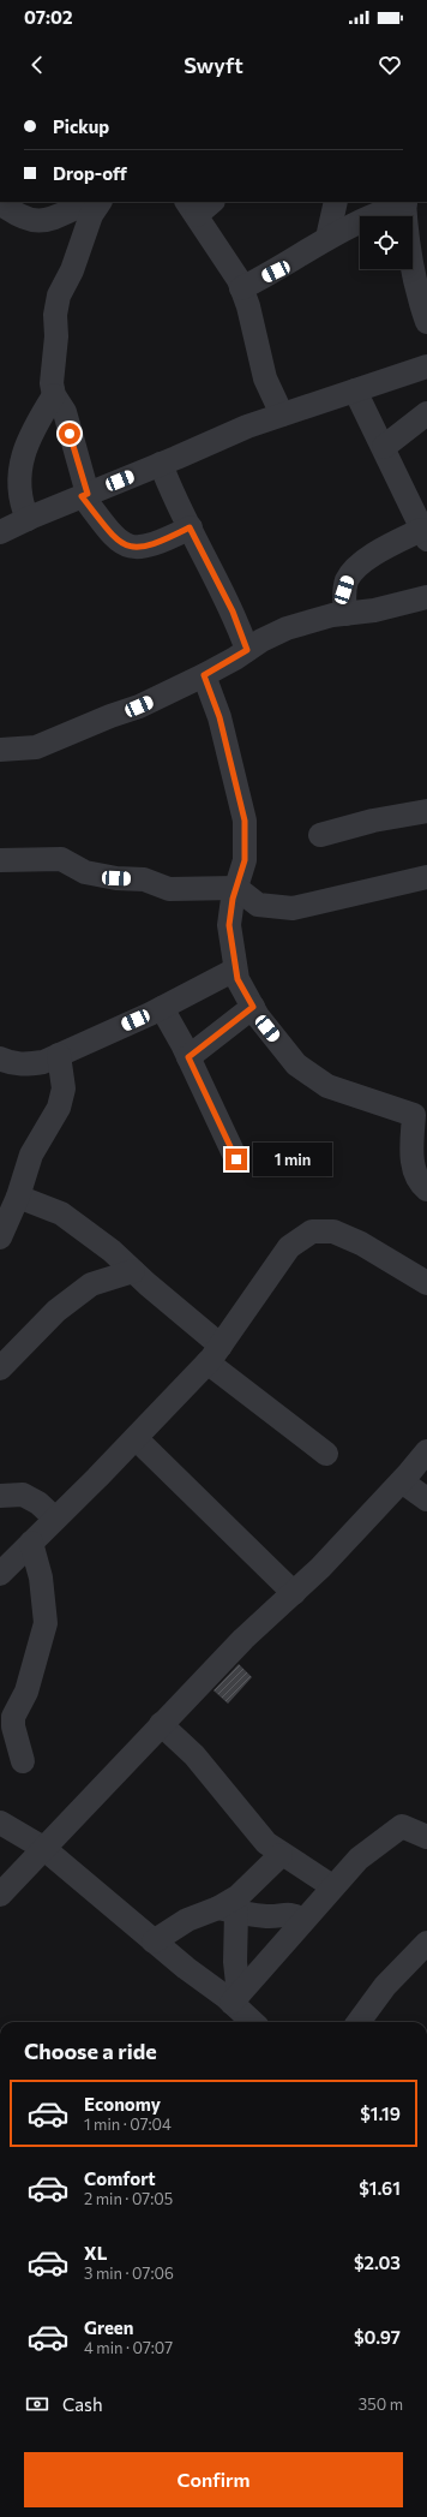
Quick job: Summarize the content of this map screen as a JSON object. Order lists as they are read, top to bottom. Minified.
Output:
{"page":{"status":"07:02","header":"Swyft","banner":["Pickup","Drop-off"],"bubble":"1 min","heading":"Choose a ride","list":[{"name":"Economy","note":"1 min · 07:04","value":"$1.19"},{"name":"Comfort","note":"2 min · 07:05","value":"$1.61"},{"name":"XL","note":"3 min · 07:06","value":"$2.03"},{"name":"Green","note":"4 min · 07:07","value":"$0.97"}],"pay":["Cash","350 m"],"buttons":"Confirm"}}
